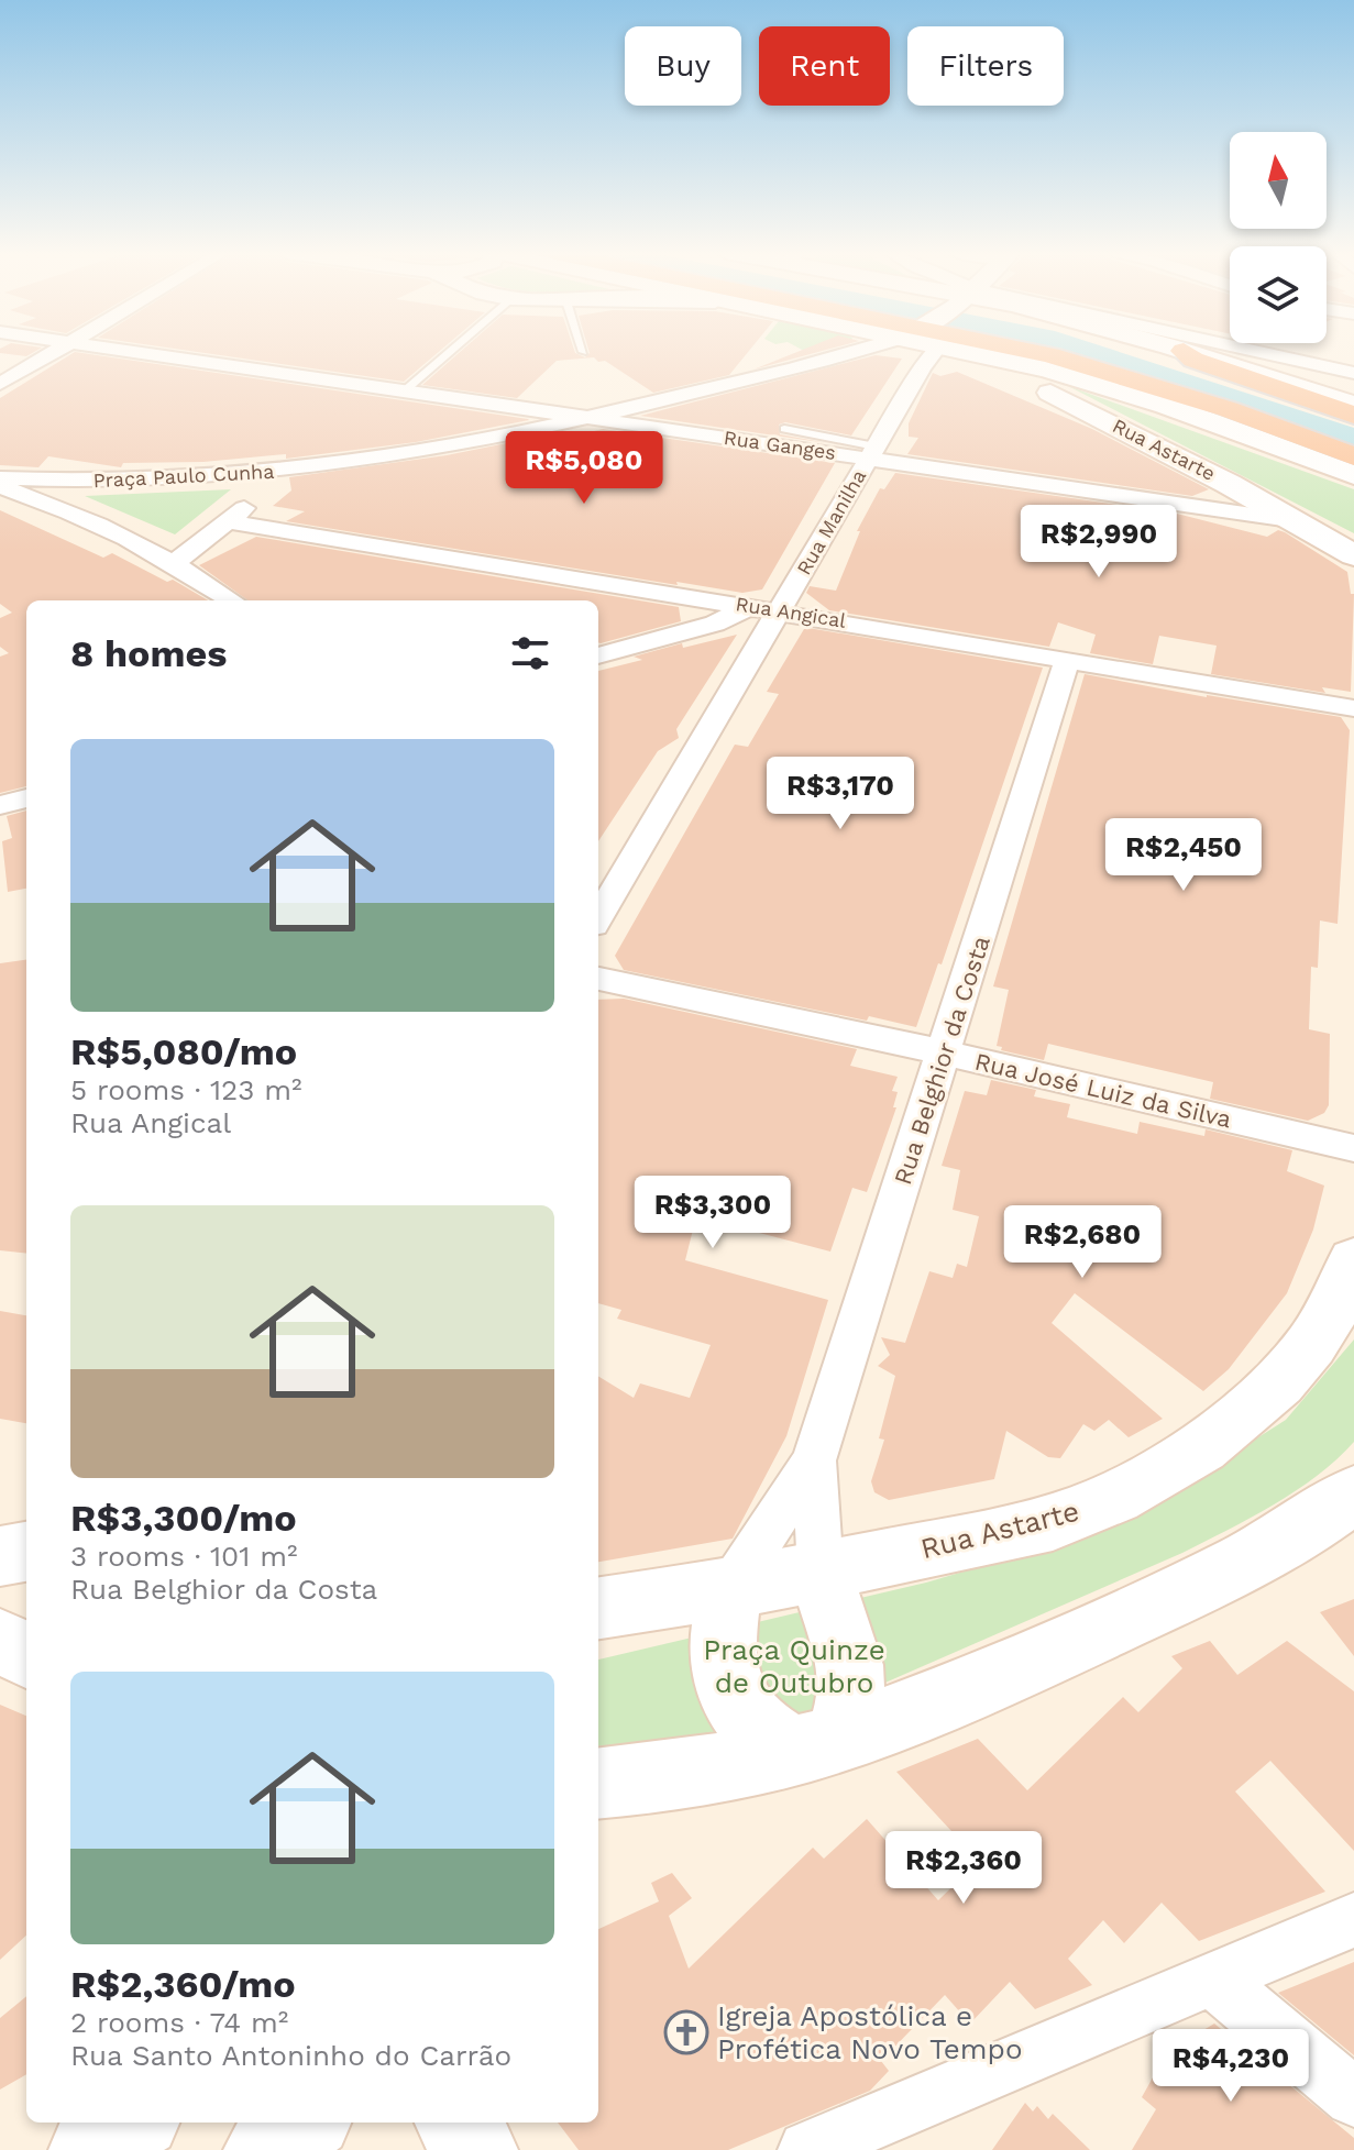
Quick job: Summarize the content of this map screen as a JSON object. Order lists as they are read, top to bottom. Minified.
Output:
{"streets":{"main road":["Rua Astarte"],"street":["Rua Ganges","Praça Paulo Cunha","Rua Manilha","Rua Angical","Rua Belghior da Costa","Rua José Luiz da Silva"]},"crossings":[["Rua Ganges","Rua Astarte"],["Rua Ganges","Rua Manilha"],["Rua Astarte","Rua Belghior da Costa"],["Praça Paulo Cunha","Rua Angical"],["Rua Manilha","Rua Angical"],["Rua Angical","Rua Belghior da Costa"],["Rua Belghior da Costa","Rua José Luiz da Silva"]],"parks":["Praça Quinze de Outubro"],"places":{"church":["Igreja Apostólica e Profética Novo Tempo"]},"north":"top","page":{"chip":["Buy","Rent","Filters"],"price":["R$5,080","R$2,990","R$3,170","R$2,450","R$3,300","R$2,680","R$2,360","R$4,230"],"heading":"8 homes","list":[{"name":"R$5,080/mo","note":"5 rooms · 123 m² · Rua Angical"},{"name":"R$3,300/mo","note":"3 rooms · 101 m² · Rua Belghior da Costa"},{"name":"R$2,360/mo","note":"2 rooms · 74 m² · Rua Santo Antoninho do Carrão"}]}}
